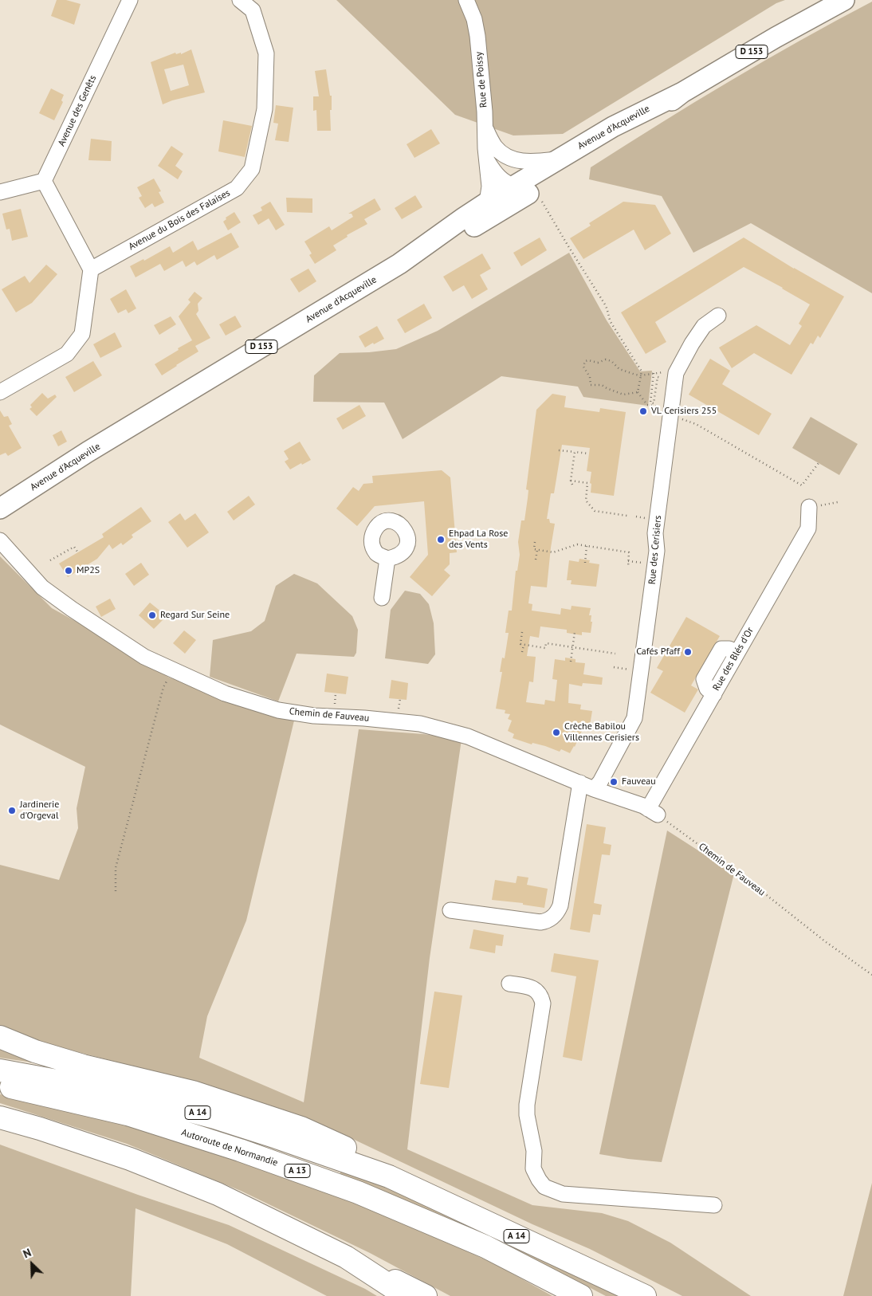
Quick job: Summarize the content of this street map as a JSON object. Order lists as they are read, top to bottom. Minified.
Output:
{"streets":{"highway":["A 14","Autoroute de Normandie","A 13"],"main road":["D 153","Avenue d'Acqueville"],"street":["Rue de Poissy","Avenue des Genêts","Avenue du Bois des Falaises","Rue des Cerisiers","Rue des Blés d'Or","Chemin de Fauveau"]},"crossings":[["D 153","Avenue d'Acqueville"],["Rue de Poissy","Avenue d'Acqueville"],["Rue des Cerisiers","Chemin de Fauveau"],["Rue des Blés d'Or","Chemin de Fauveau"]],"places":["VL Cerisiers 255","Ehpad La Rose des Vents","MP2S","Regard Sur Seine","Cafés Pfaff","Crèche Babilou Villennes Cerisiers","Fauveau","Jardinerie d'Orgeval"],"north":"top left"}
